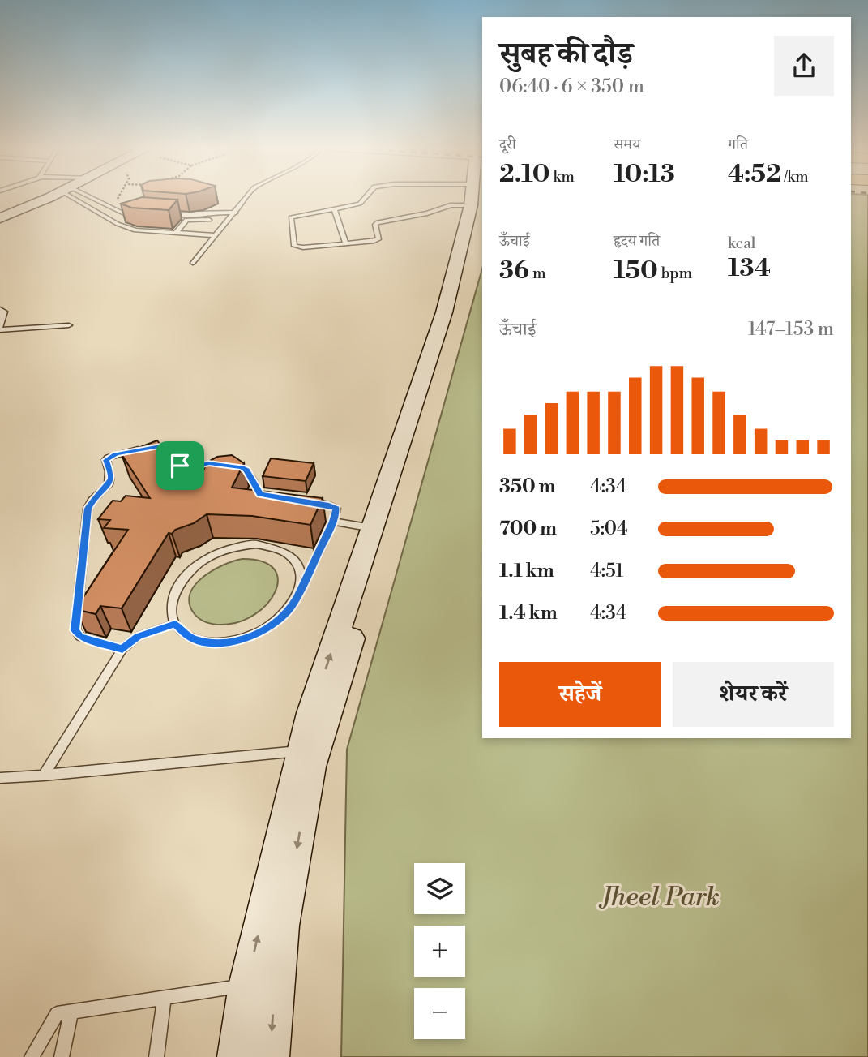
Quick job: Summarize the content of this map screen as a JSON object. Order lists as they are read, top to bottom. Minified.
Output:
{"parks":["Jheel Park"],"page":{"heading":["सुबह की दौड़","06:40 · 6 × 350 m"],"stats":[["दूरी","2.10 km"],["समय","10:13"],["गति","4:52 /km"],["ऊँचाई","36 m"],["हृदय गति","150 bpm"],["kcal","134"]],"chart":["ऊँचाई","147–153 m"],"list":[{"name":"350 m","note":"4:34"},{"name":"700 m","note":"5:04"},{"name":"1.1 km","note":"4:51"},{"name":"1.4 km","note":"4:34"}],"buttons":["सहेजें","शेयर करें"],"map_buttons":["+","−"]}}
